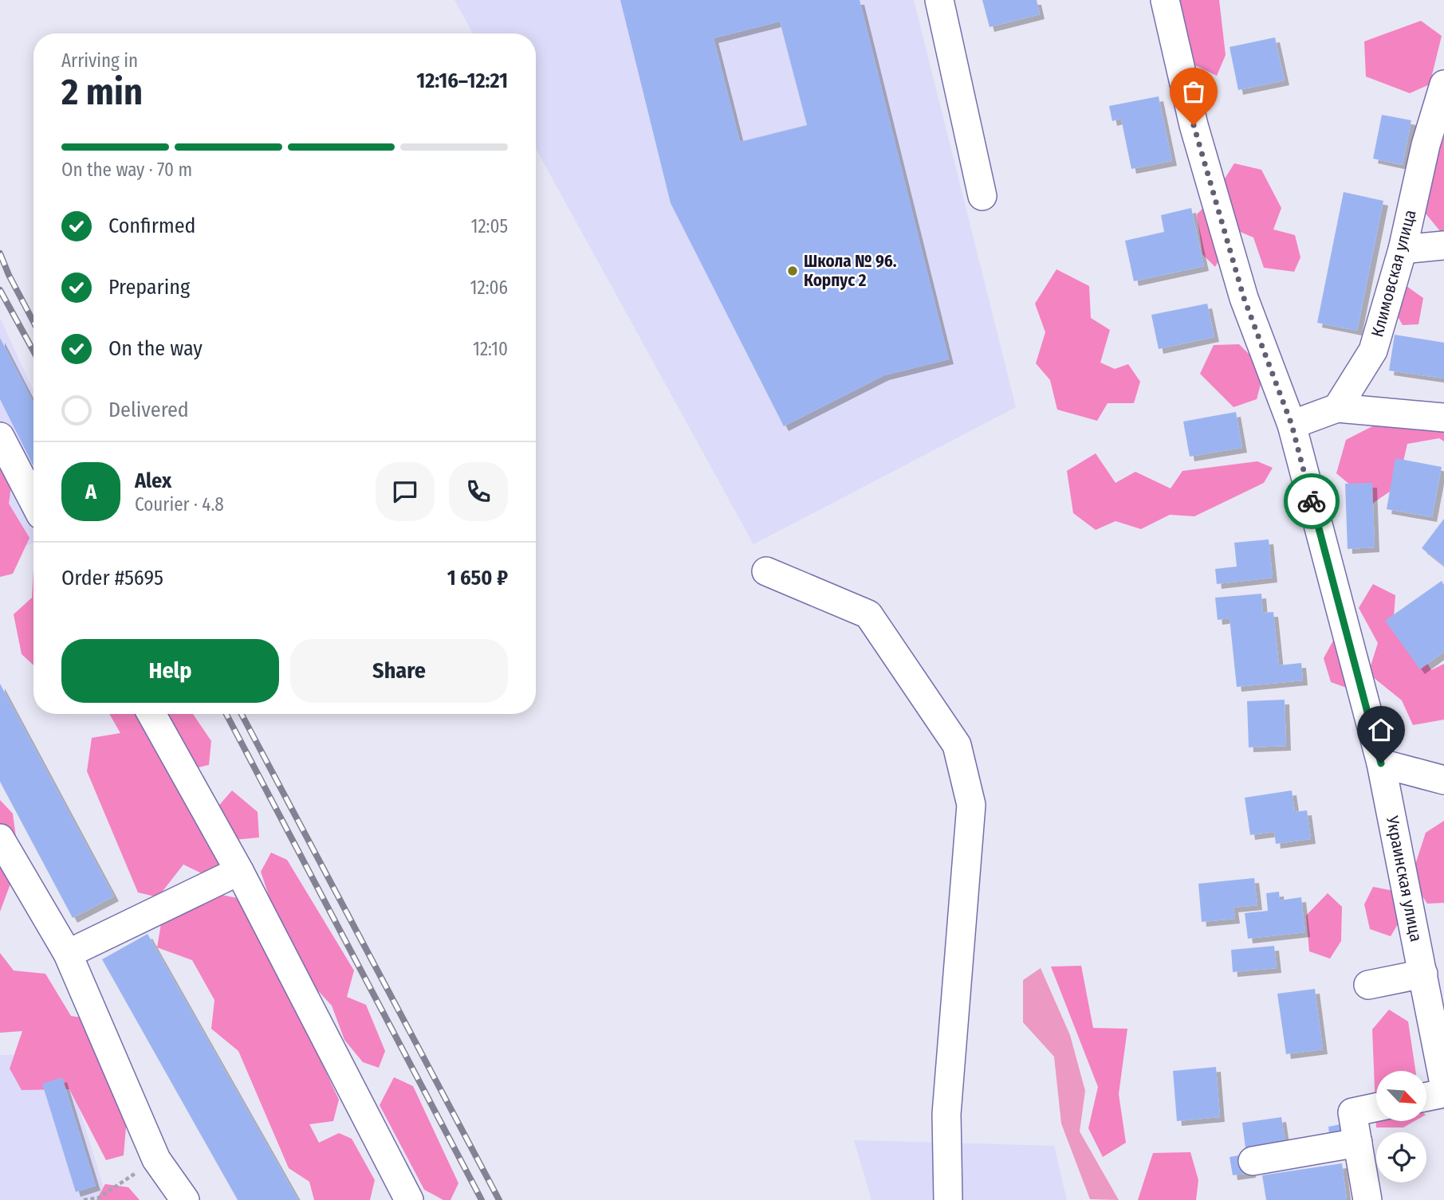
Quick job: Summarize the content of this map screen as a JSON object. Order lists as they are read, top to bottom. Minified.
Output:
{"streets":{"street":["Климовская улица","Украинская улица"]},"places":["Школа № 96. Корпус 2"],"north":"bottom right","page":{"heading":["2 min","Arriving in","12:16–12:21"],"panel":["Alex","Courier · 4.8","Order #5695","1 650 ₽"],"bar":"On the way · 70 m","list":[["Confirmed","12:05"],["Preparing","12:06"],["On the way","12:10"],"Delivered"],"round":"A","buttons":["Help","Share"]}}
